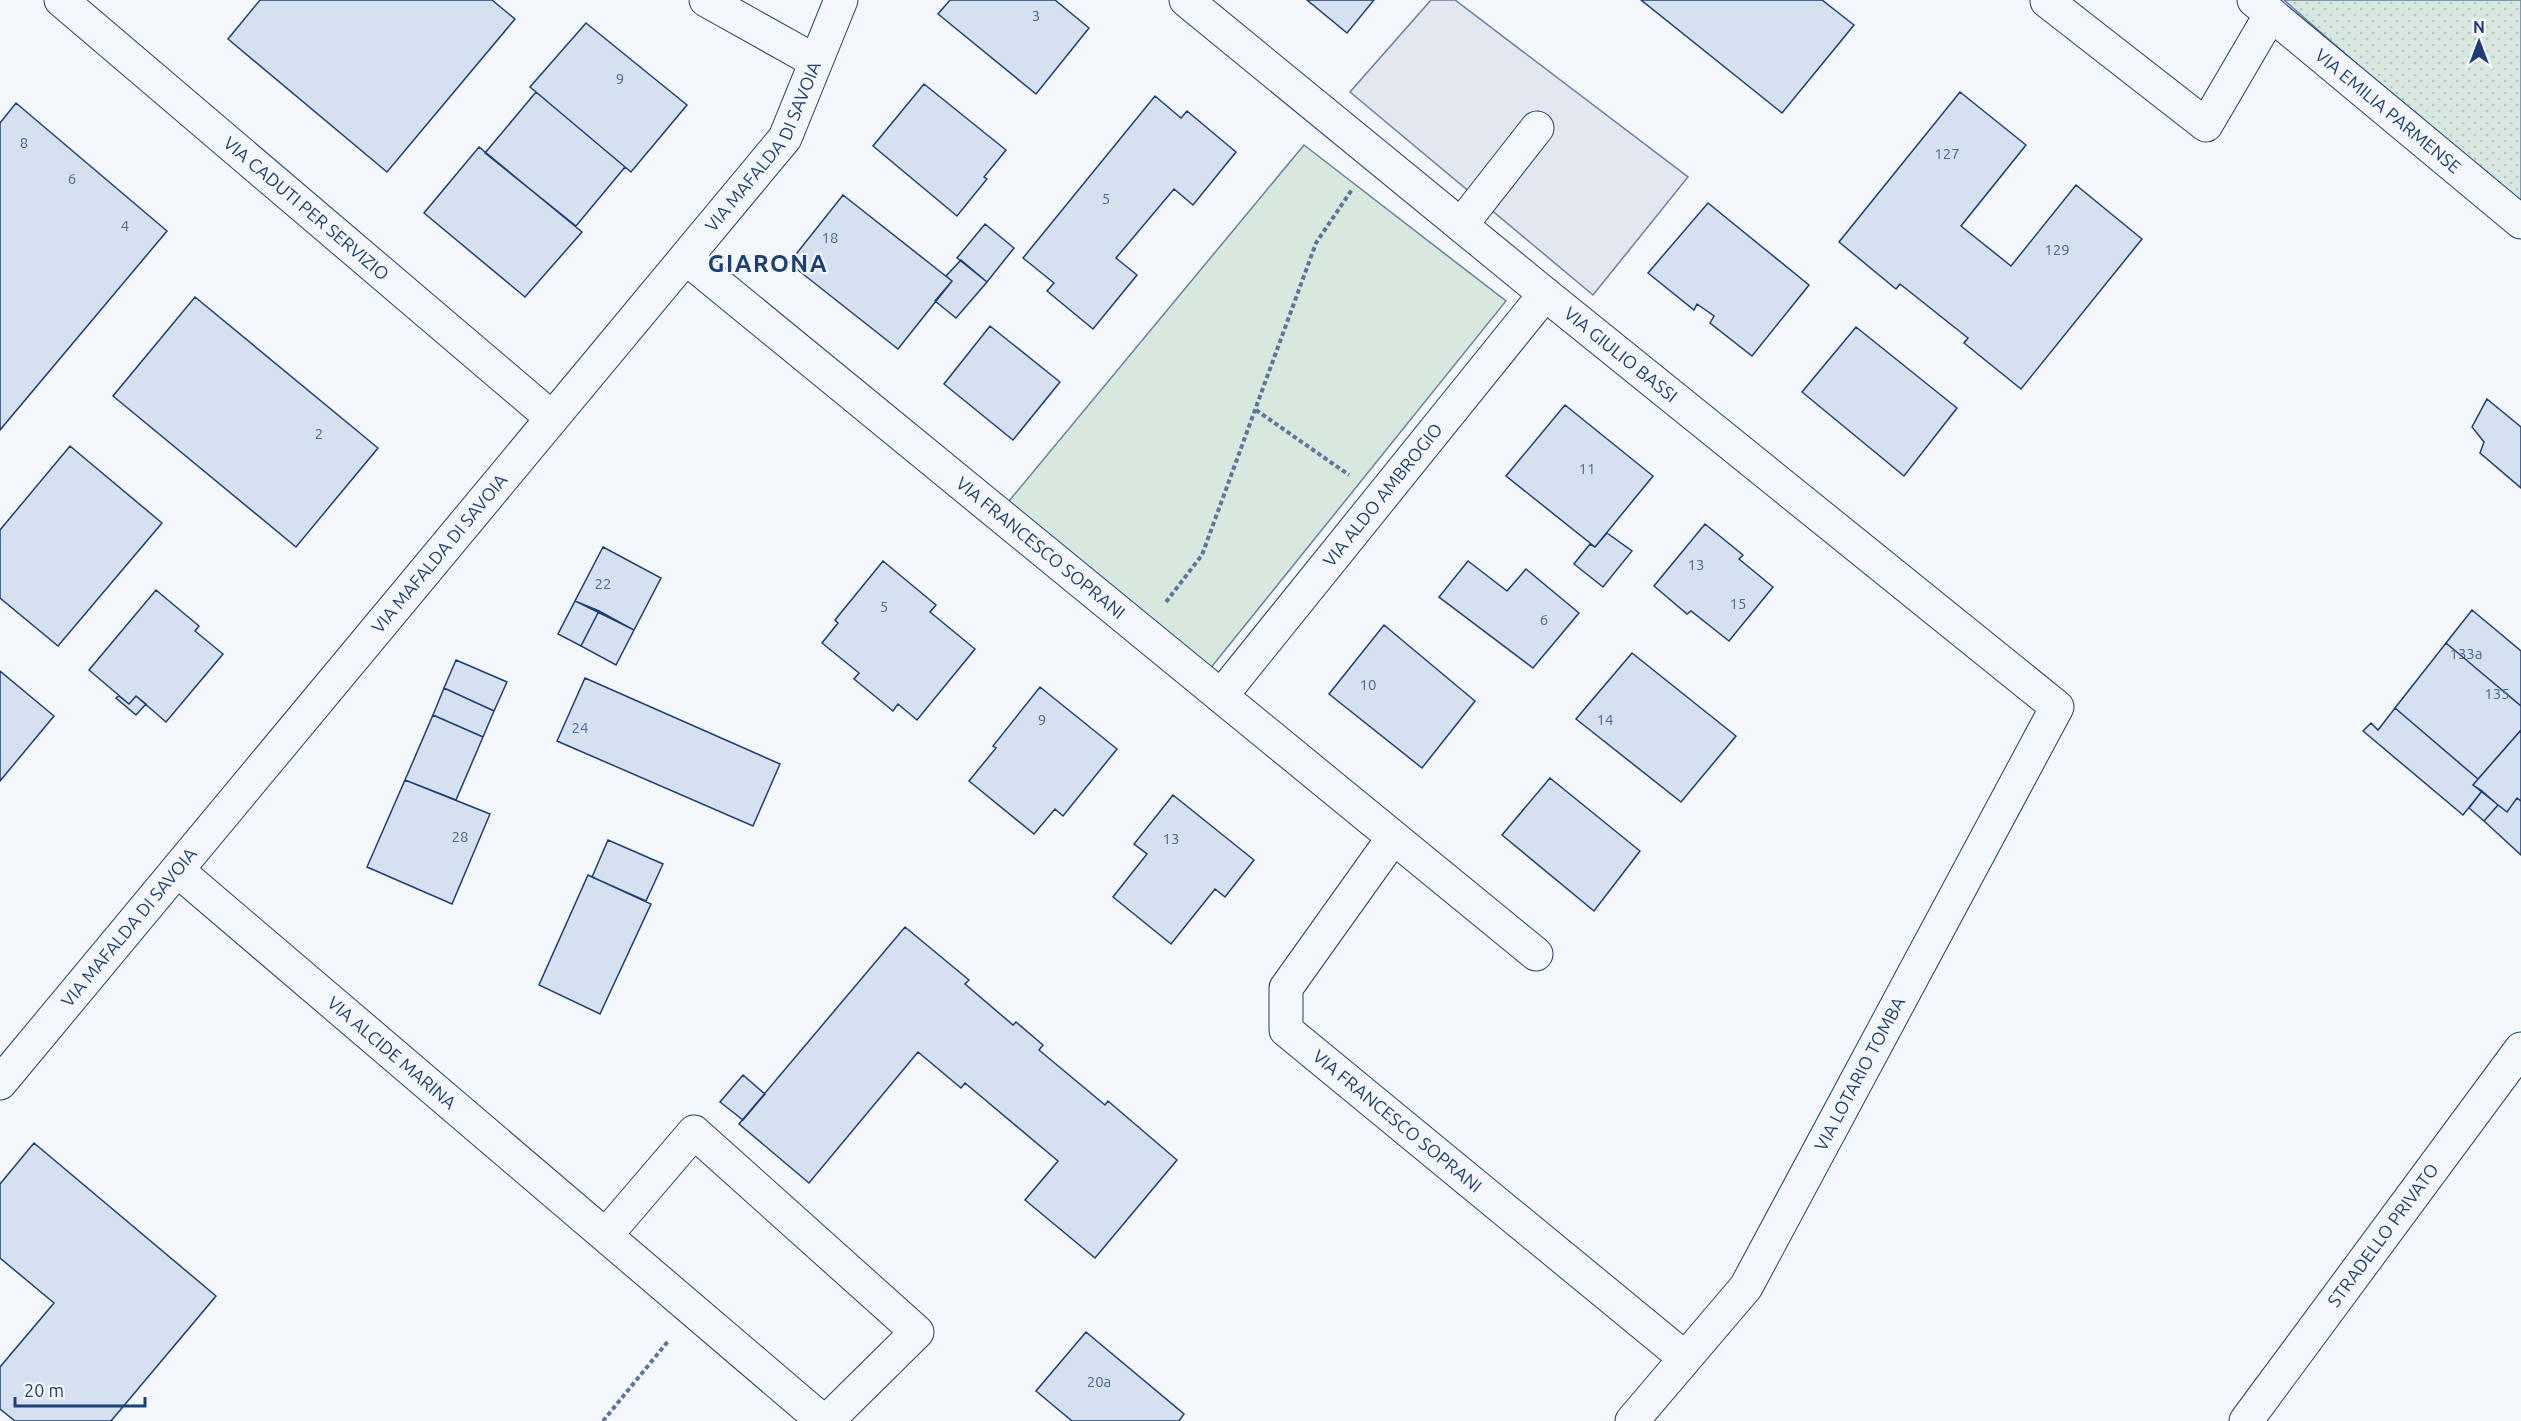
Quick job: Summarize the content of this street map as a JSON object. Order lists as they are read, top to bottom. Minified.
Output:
{"streets":{"street":["VIA EMILIA PARMENSE","VIA MAFALDA DI SAVOIA","VIA CADUTI PER SERVIZIO","VIA GIULIO BASSI","VIA ALDO AMBROGIO","VIA FRANCESCO SOPRANI","VIA ALCIDE MARINA","VIA LOTARIO TOMBA","STRADELLO PRIVATO"]},"crossings":[["VIA MAFALDA DI SAVOIA","VIA CADUTI PER SERVIZIO"],["VIA MAFALDA DI SAVOIA","VIA FRANCESCO SOPRANI"],["VIA MAFALDA DI SAVOIA","VIA ALCIDE MARINA"],["VIA GIULIO BASSI","VIA ALDO AMBROGIO"],["VIA GIULIO BASSI","VIA LOTARIO TOMBA"],["VIA ALDO AMBROGIO","VIA FRANCESCO SOPRANI"],["VIA FRANCESCO SOPRANI","VIA LOTARIO TOMBA"]],"districts":["GIARONA"],"house_numbers":["3","9","8","127","6","5","4","18","129","2","11","13","22","15","5","6","133a","10","135","9","14","24","28","13","20a"],"scale_bar":"20 m","north":"top"}
